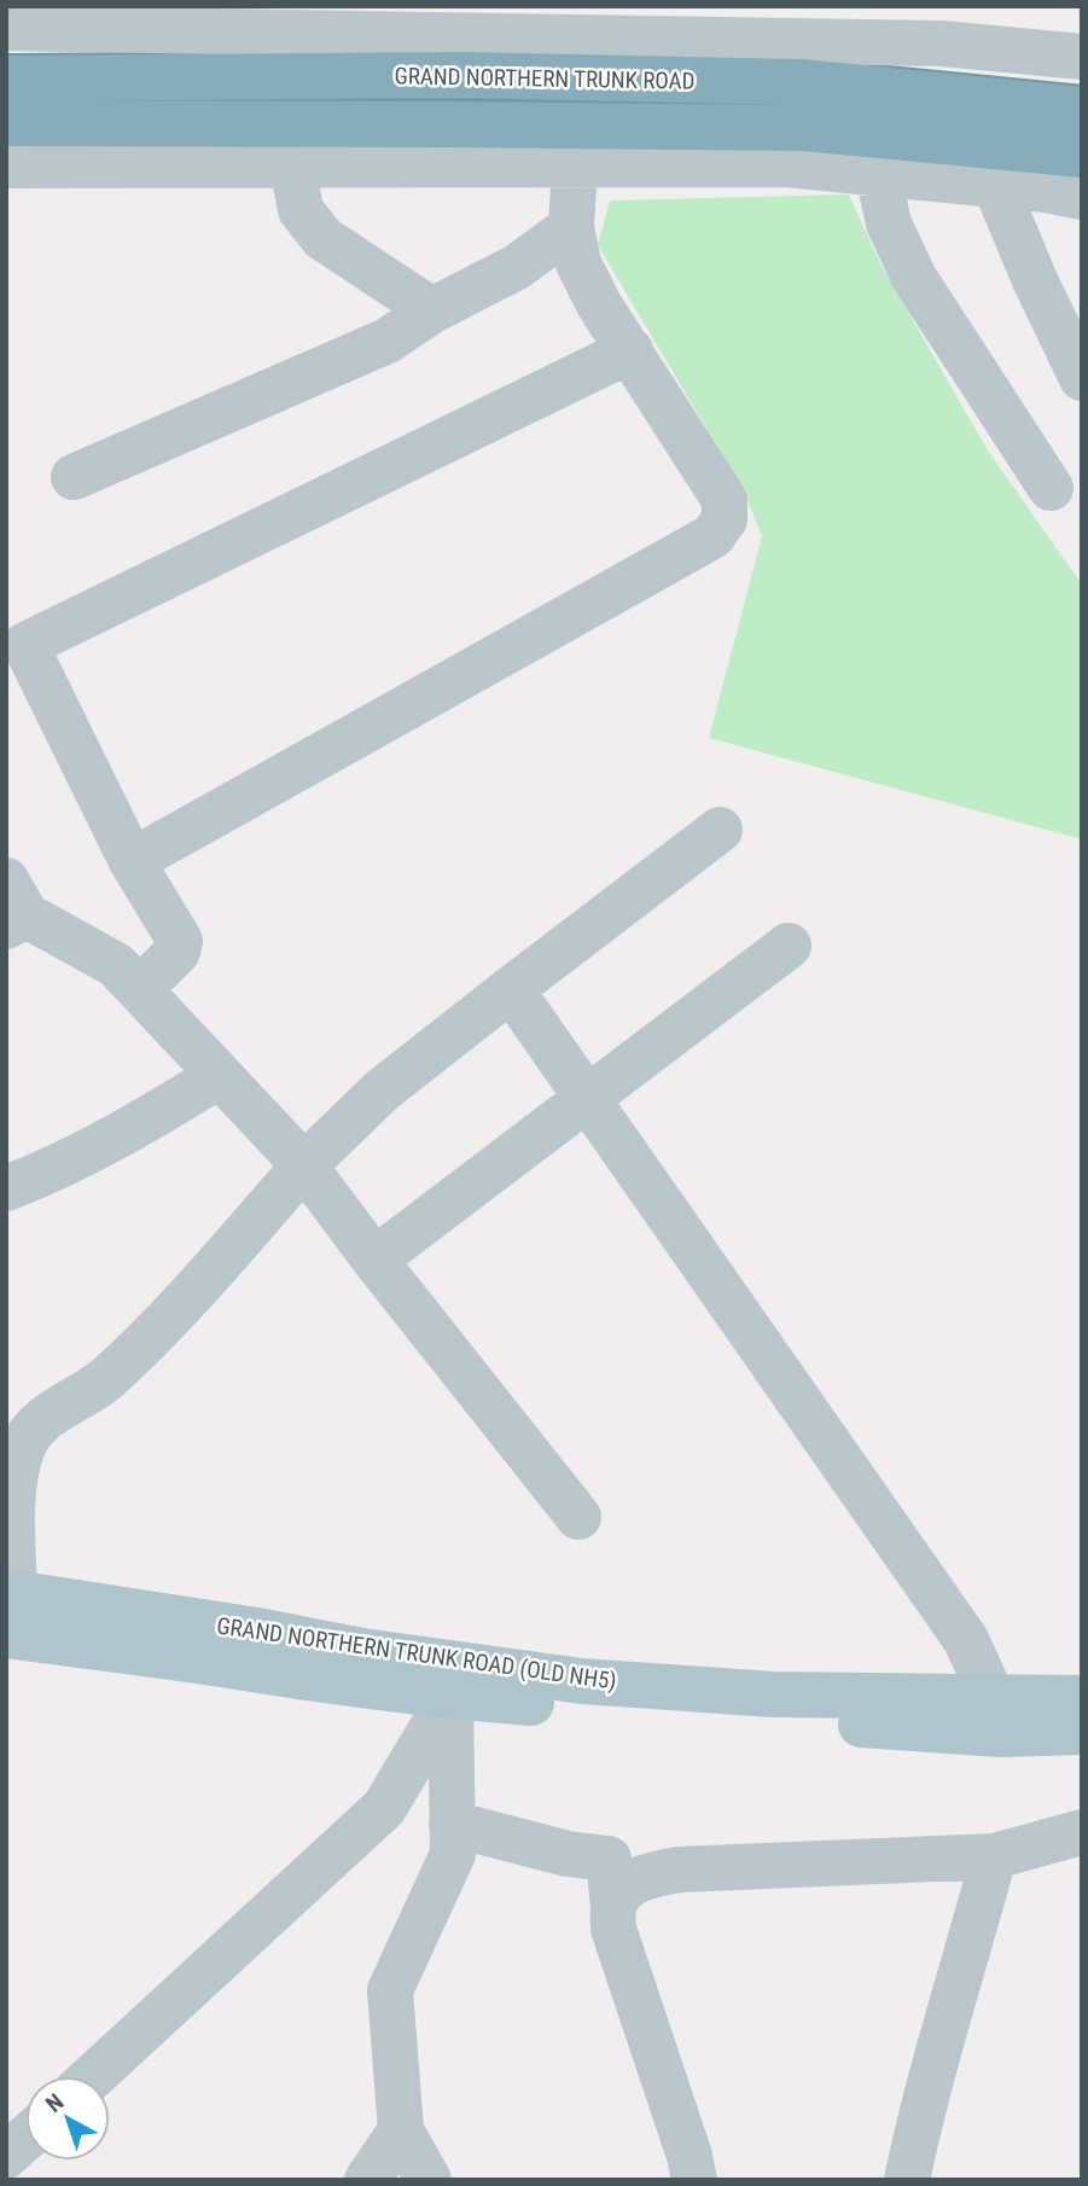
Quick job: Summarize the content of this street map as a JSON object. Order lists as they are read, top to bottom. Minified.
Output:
{"streets":{"highway":["GRAND NORTHERN TRUNK ROAD"],"main road":["GRAND NORTHERN TRUNK ROAD (OLD NH5)"]},"north":"top left"}
